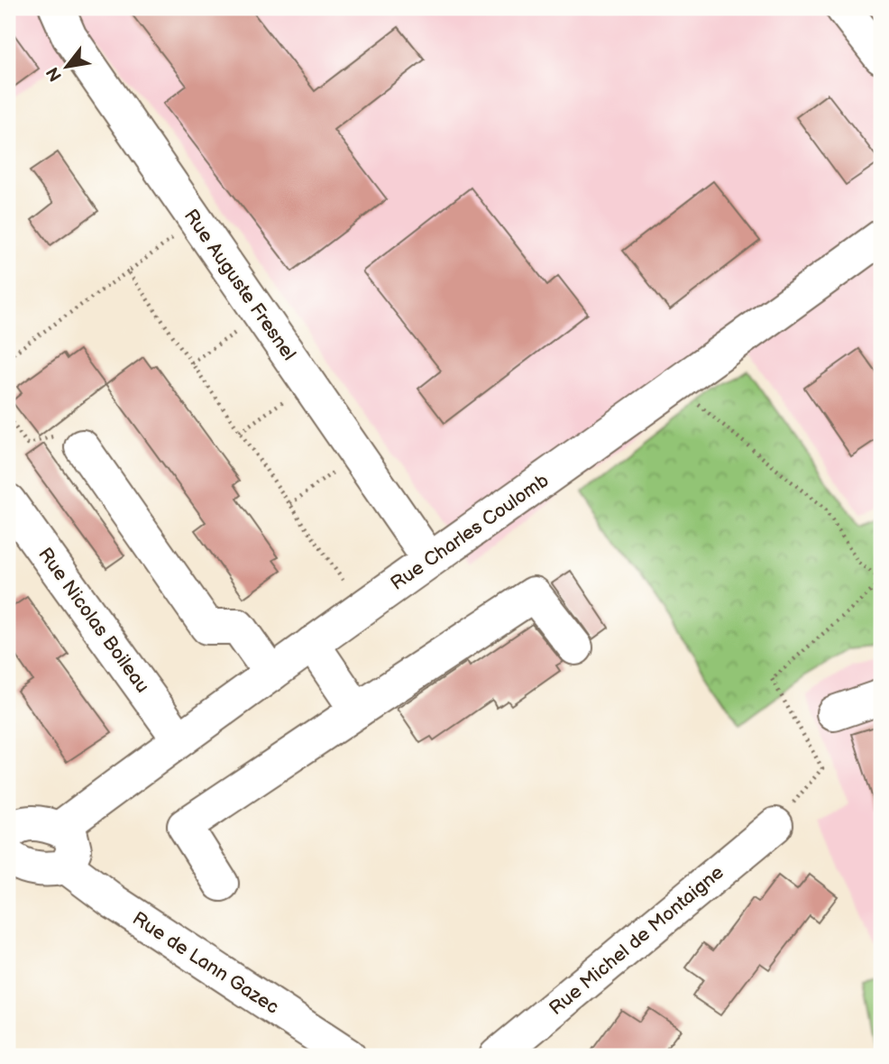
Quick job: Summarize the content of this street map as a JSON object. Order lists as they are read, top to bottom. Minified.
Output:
{"streets":{"street":["Rue Auguste Fresnel","Rue Charles Coulomb","Rue Nicolas Boileau","Rue Michel de Montaigne","Rue de Lann Gazec"]},"crossings":[["Rue Auguste Fresnel","Rue Charles Coulomb"],["Rue Charles Coulomb","Rue Nicolas Boileau"],["Rue Charles Coulomb","Rue de Lann Gazec"]],"north":"bottom left"}
